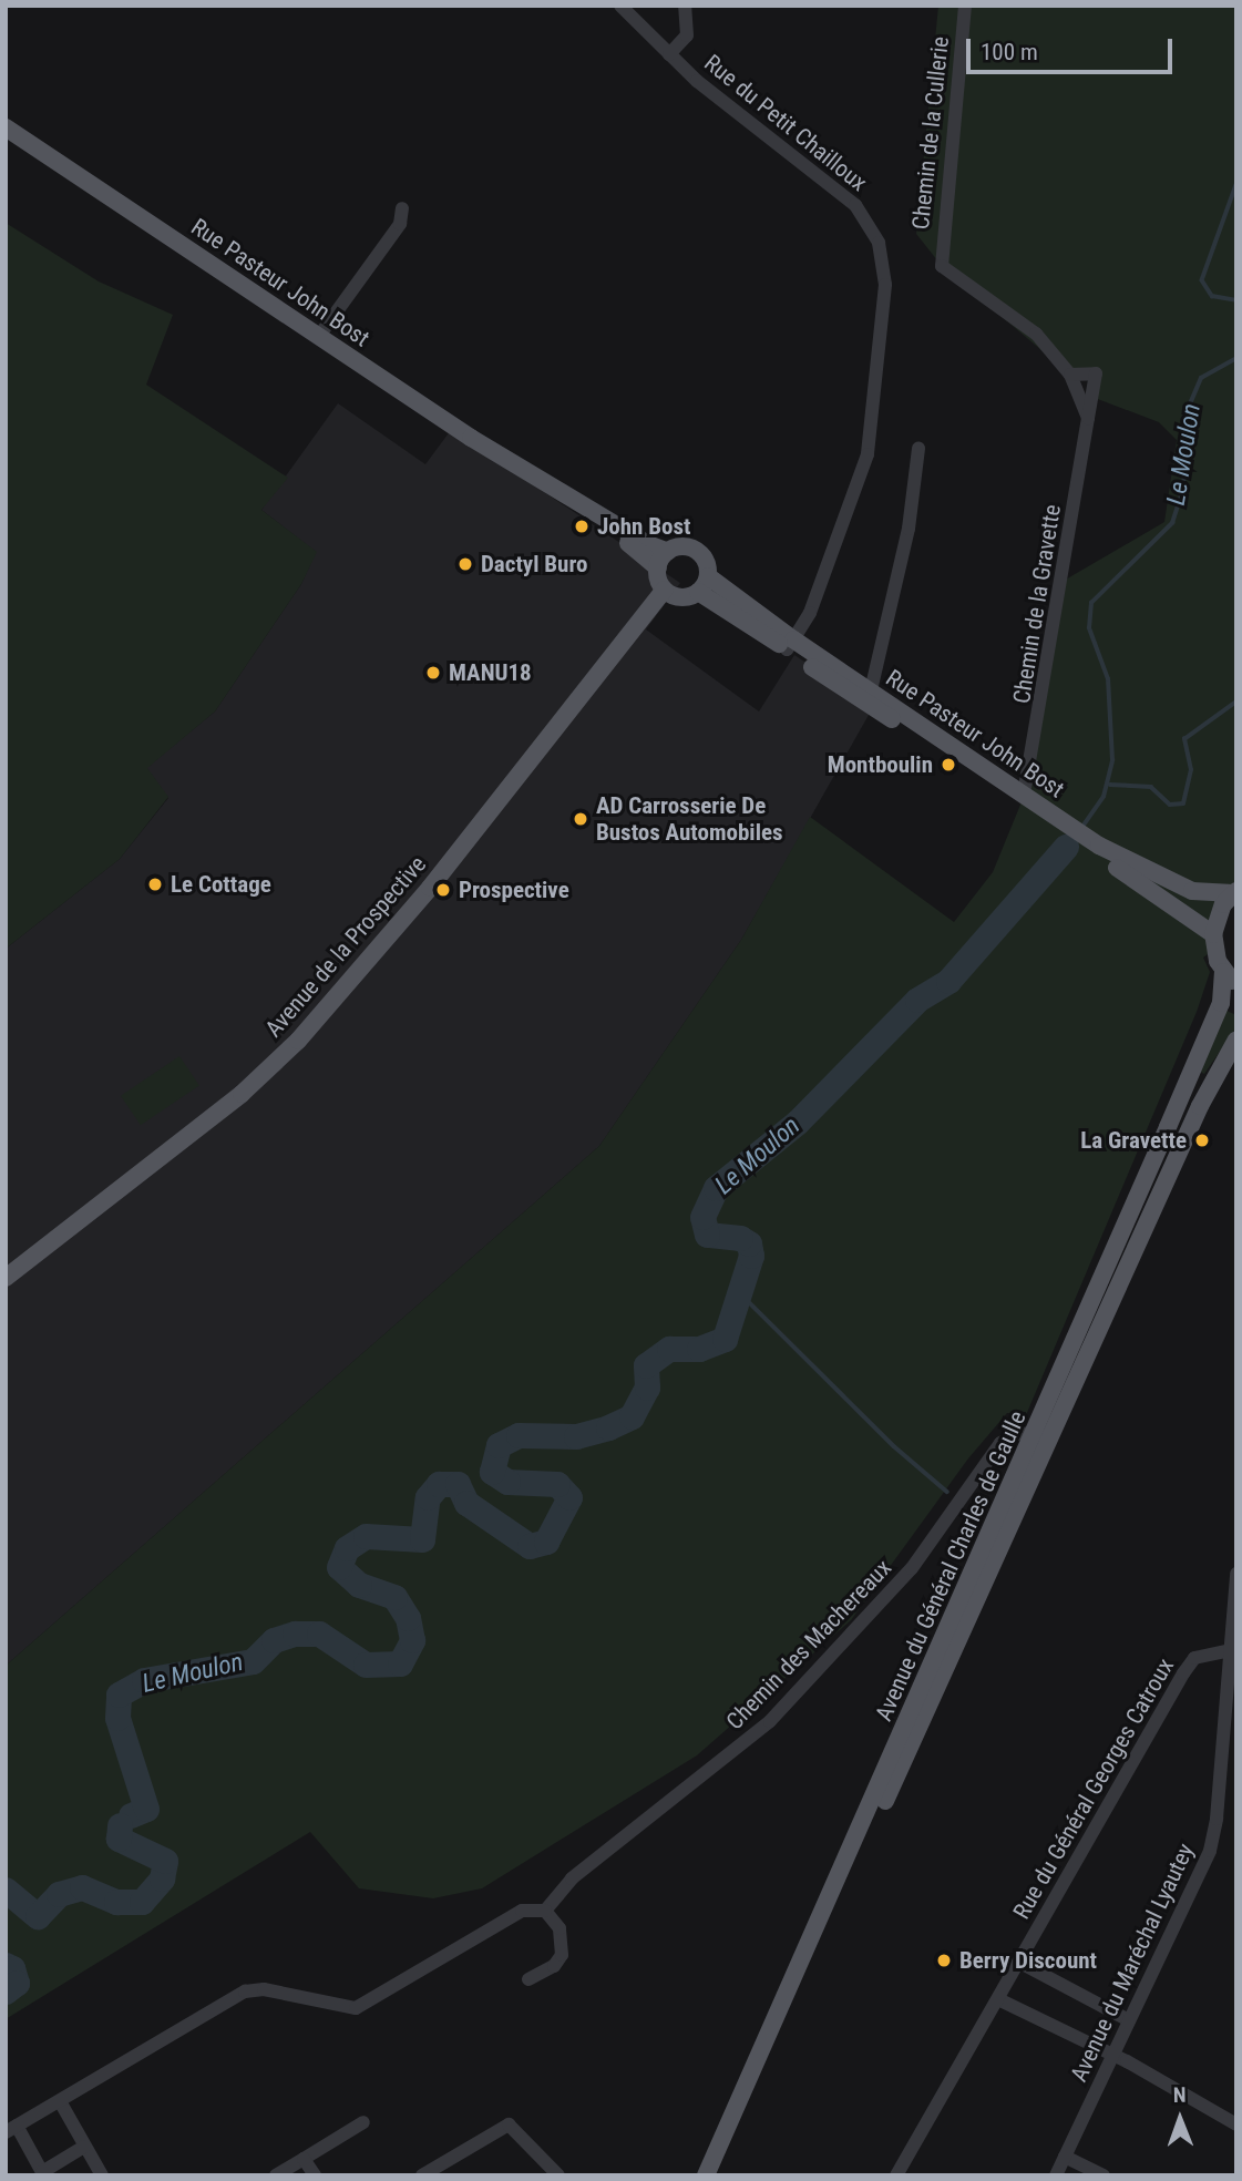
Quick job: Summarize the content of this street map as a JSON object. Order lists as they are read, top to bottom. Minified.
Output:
{"streets":{"main road":["Rue Pasteur John Bost","Avenue de la Prospective","Avenue du Général Charles de Gaulle"],"street":["Rue du Petit Chailloux","Chemin de la Cullerie","Chemin de la Gravette","Chemin des Machereaux","Rue du Général Georges Catroux","Avenue du Maréchal Lyautey"]},"crossings":[["Rue du Petit Chailloux","Rue Pasteur John Bost"],["Chemin de la Cullerie","Chemin de la Gravette"],["Rue Pasteur John Bost","Chemin de la Gravette"],["Rue Pasteur John Bost","Avenue de la Prospective"],["Rue Pasteur John Bost","Avenue du Général Charles de Gaulle"],["Avenue du Général Charles de Gaulle","Chemin des Machereaux"],["Rue du Général Georges Catroux","Avenue du Maréchal Lyautey"]],"water":["Le Moulon"],"places":["John Bost","Dactyl Buro","MANU18","Montboulin","AD Carrosserie De Bustos Automobiles","Le Cottage","Prospective","La Gravette","Berry Discount"],"scale_bar":"100 m","north":"top"}
